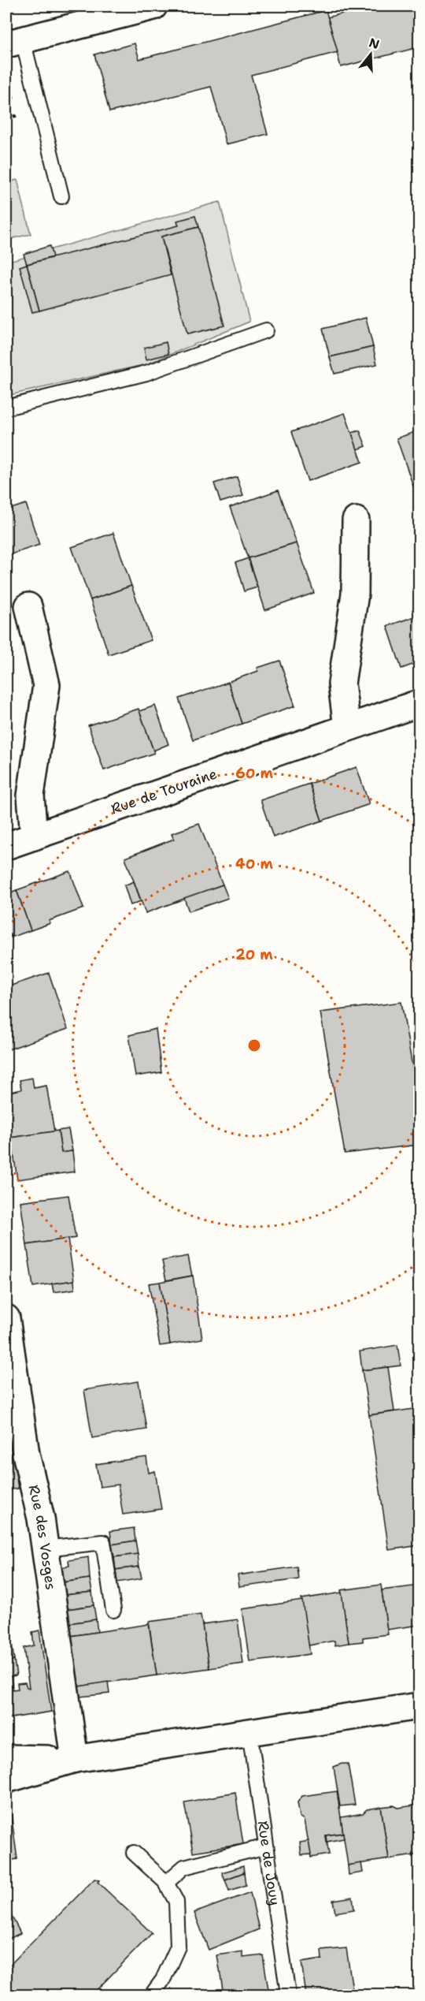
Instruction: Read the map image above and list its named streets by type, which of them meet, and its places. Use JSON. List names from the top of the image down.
{
  "streets": {
    "street": ["Rue de Touraine", "Rue des Vosges"],
    "lane": ["Rue de Jouy"]
  },
  "north": "top",
  "rings": ["60 m", "40 m", "20 m"]
}
